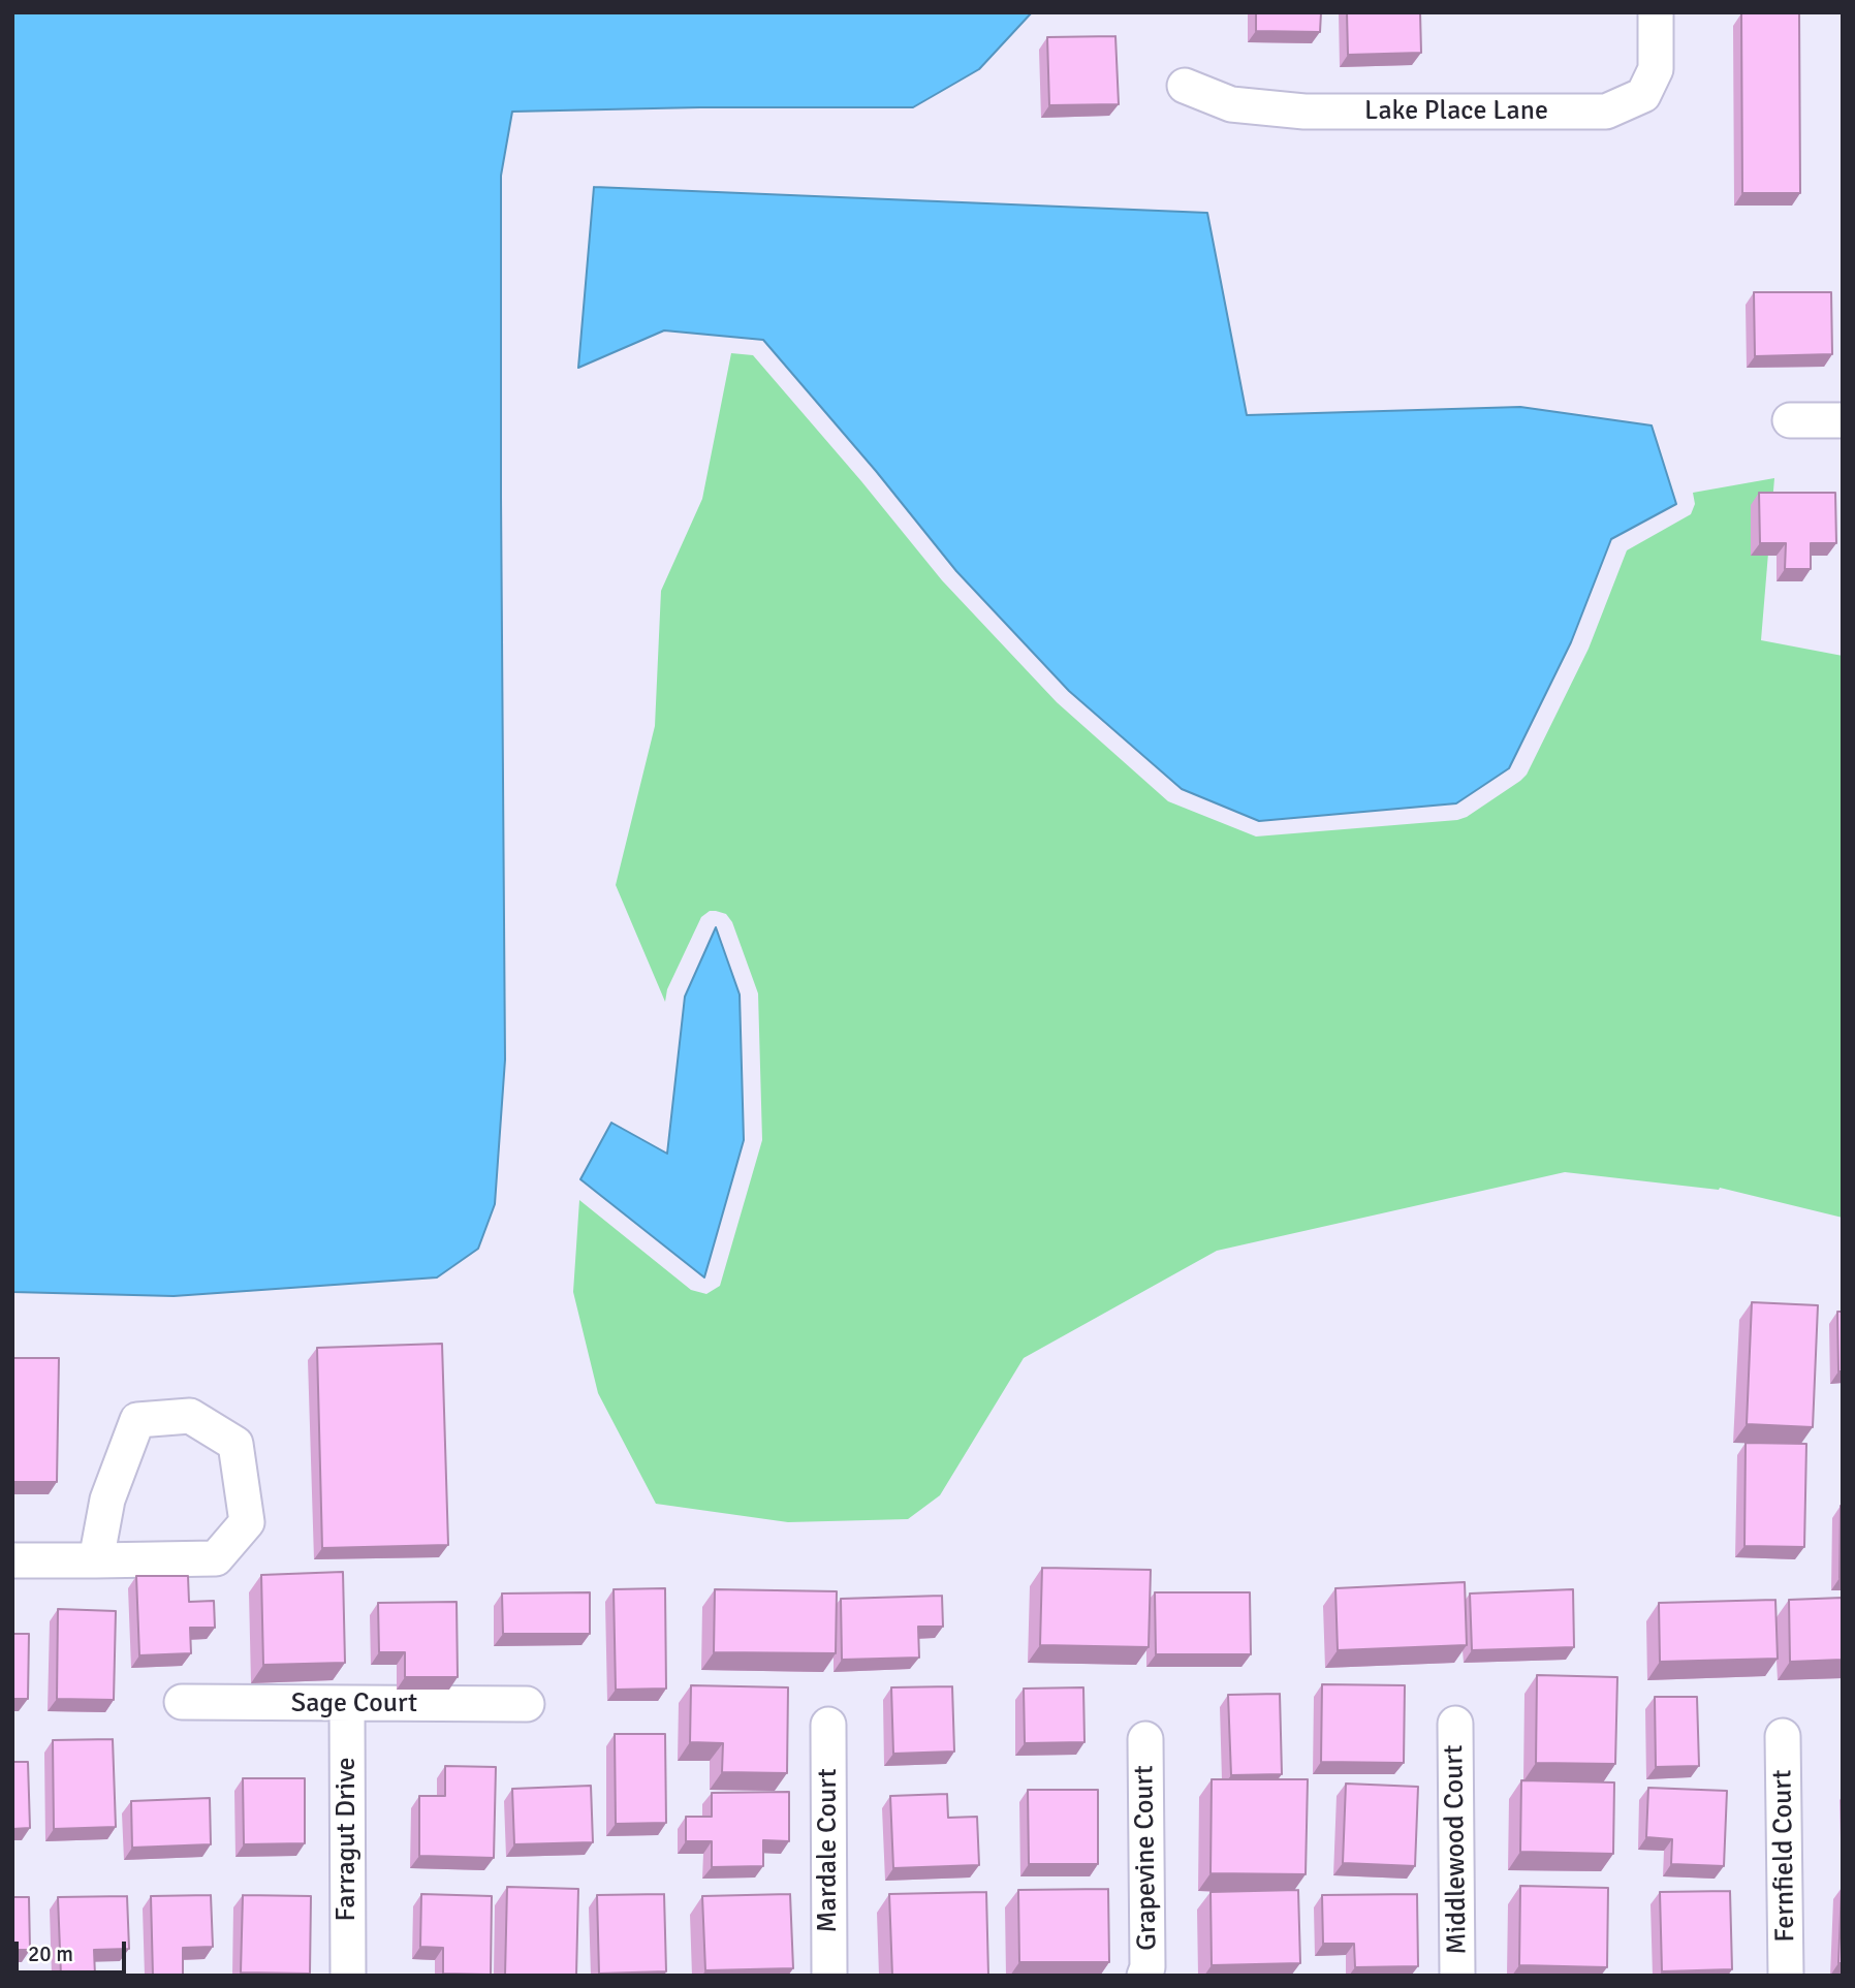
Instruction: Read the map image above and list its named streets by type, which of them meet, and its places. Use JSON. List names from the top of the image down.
{
  "streets": {
    "street": [
      "Lake Place Lane",
      "Sage Court",
      "Farragut Drive",
      "Middlewood Court",
      "Mardale Court",
      "Fernfield Court",
      "Grapevine Court"
    ]
  },
  "crossings": [
    ["Sage Court", "Farragut Drive"]
  ],
  "scale_bar": "20 m"
}
